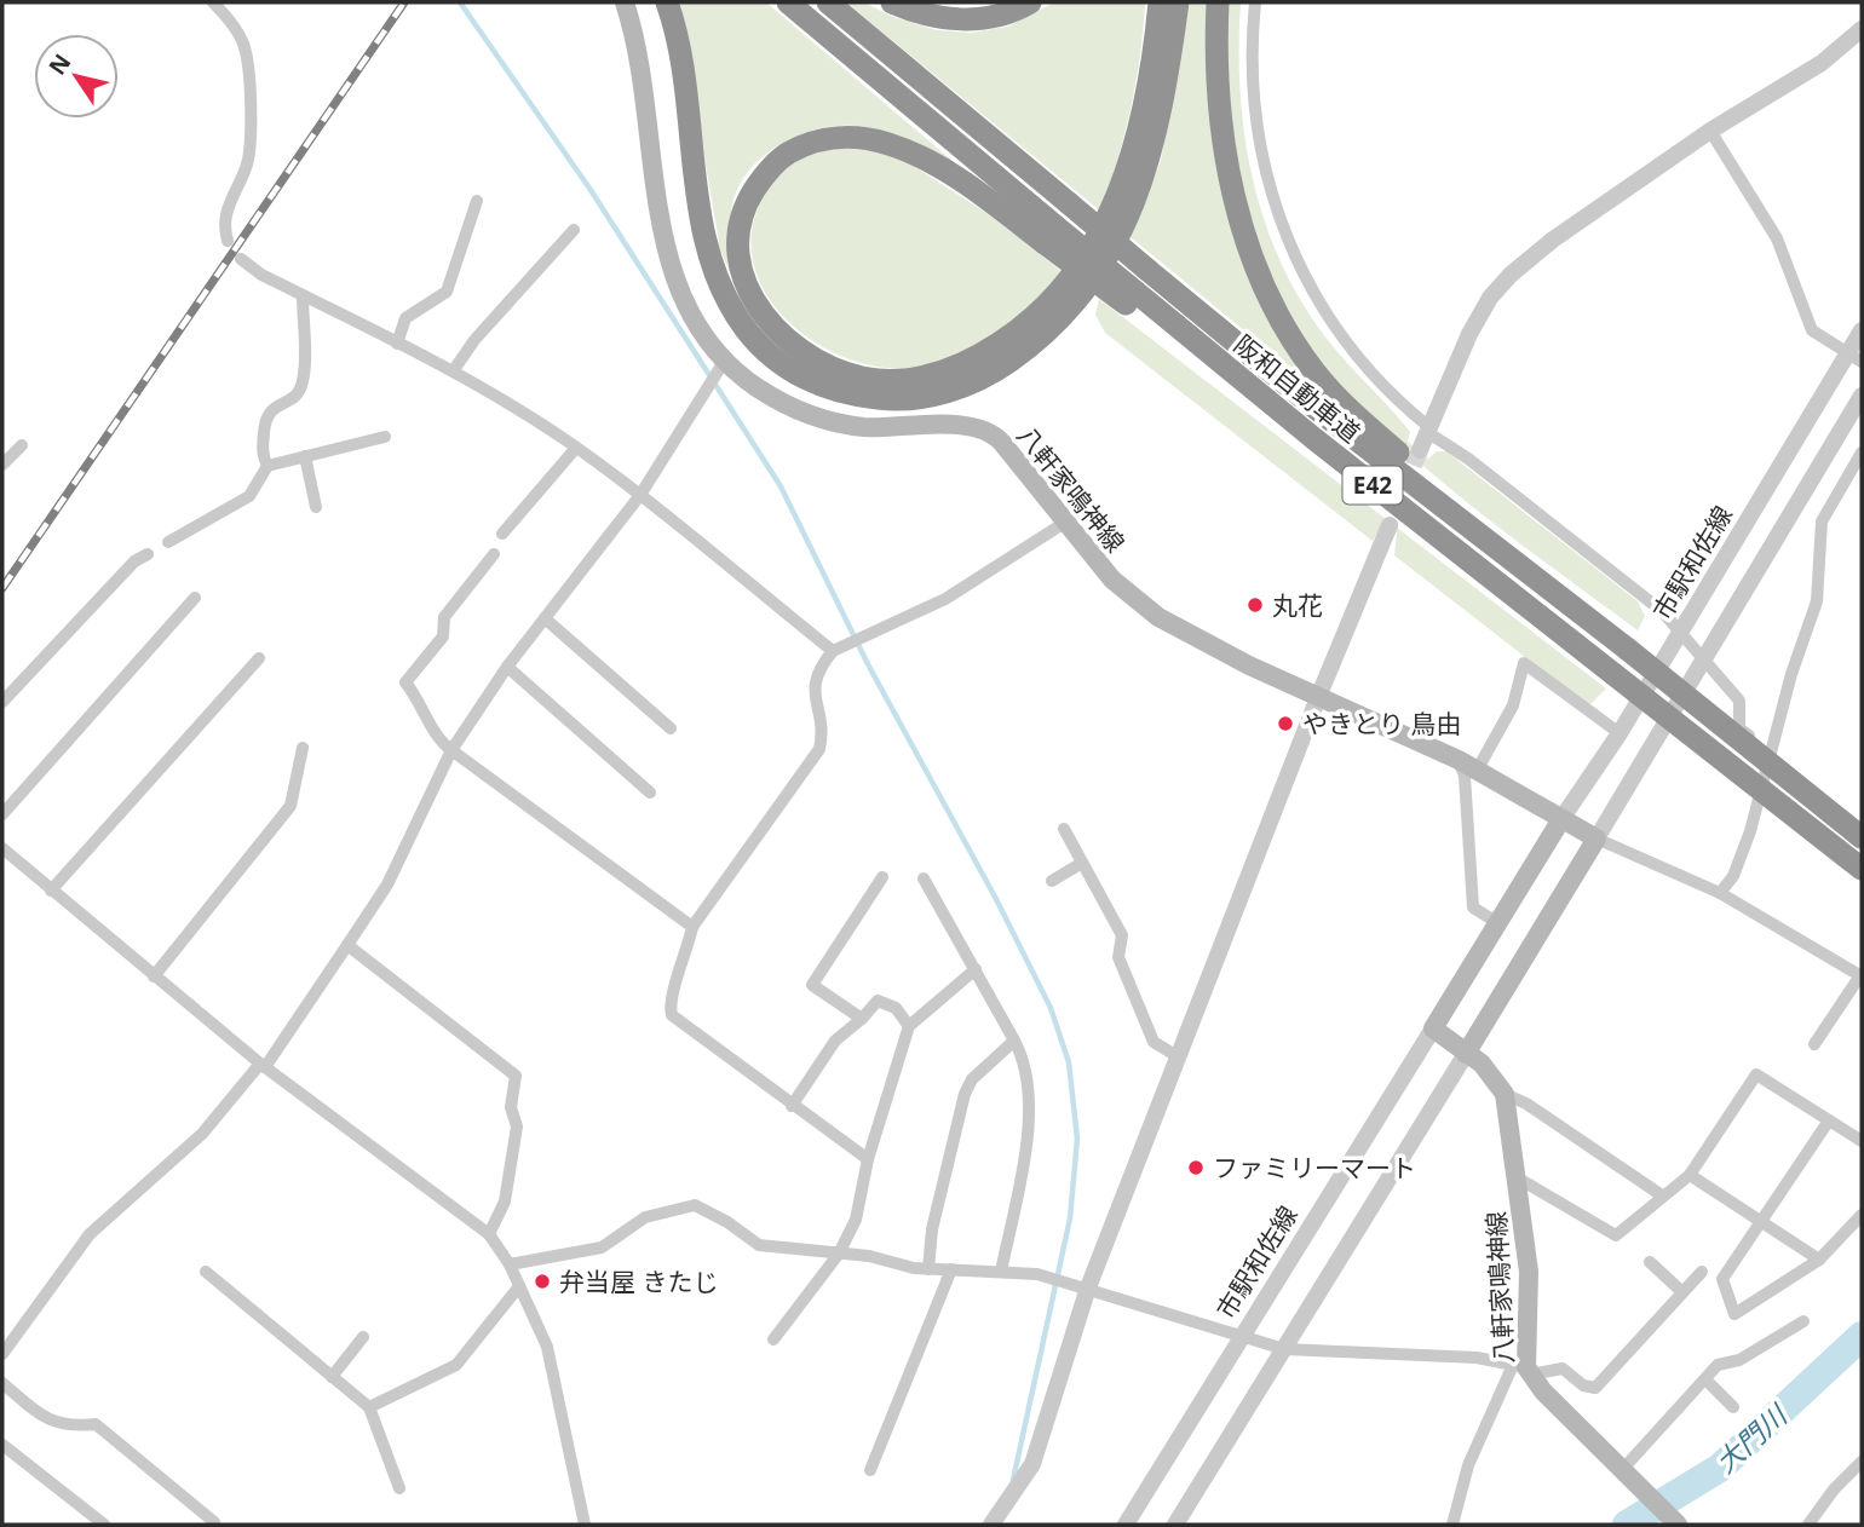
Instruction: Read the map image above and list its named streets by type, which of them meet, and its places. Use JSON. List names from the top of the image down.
{
  "streets": {
    "highway": ["阪和自動車道", "E42"],
    "main road": ["八軒家鳴神線"],
    "street": ["市駅和佐線"]
  },
  "crossings": [
    ["八軒家鳴神線", "市駅和佐線"]
  ],
  "water": ["大門川"],
  "places": [
    "丸花",
    "やきとり 鳥由",
    "ファミリーマート",
    "弁当屋 きたじ"
  ],
  "north": "top left"
}
